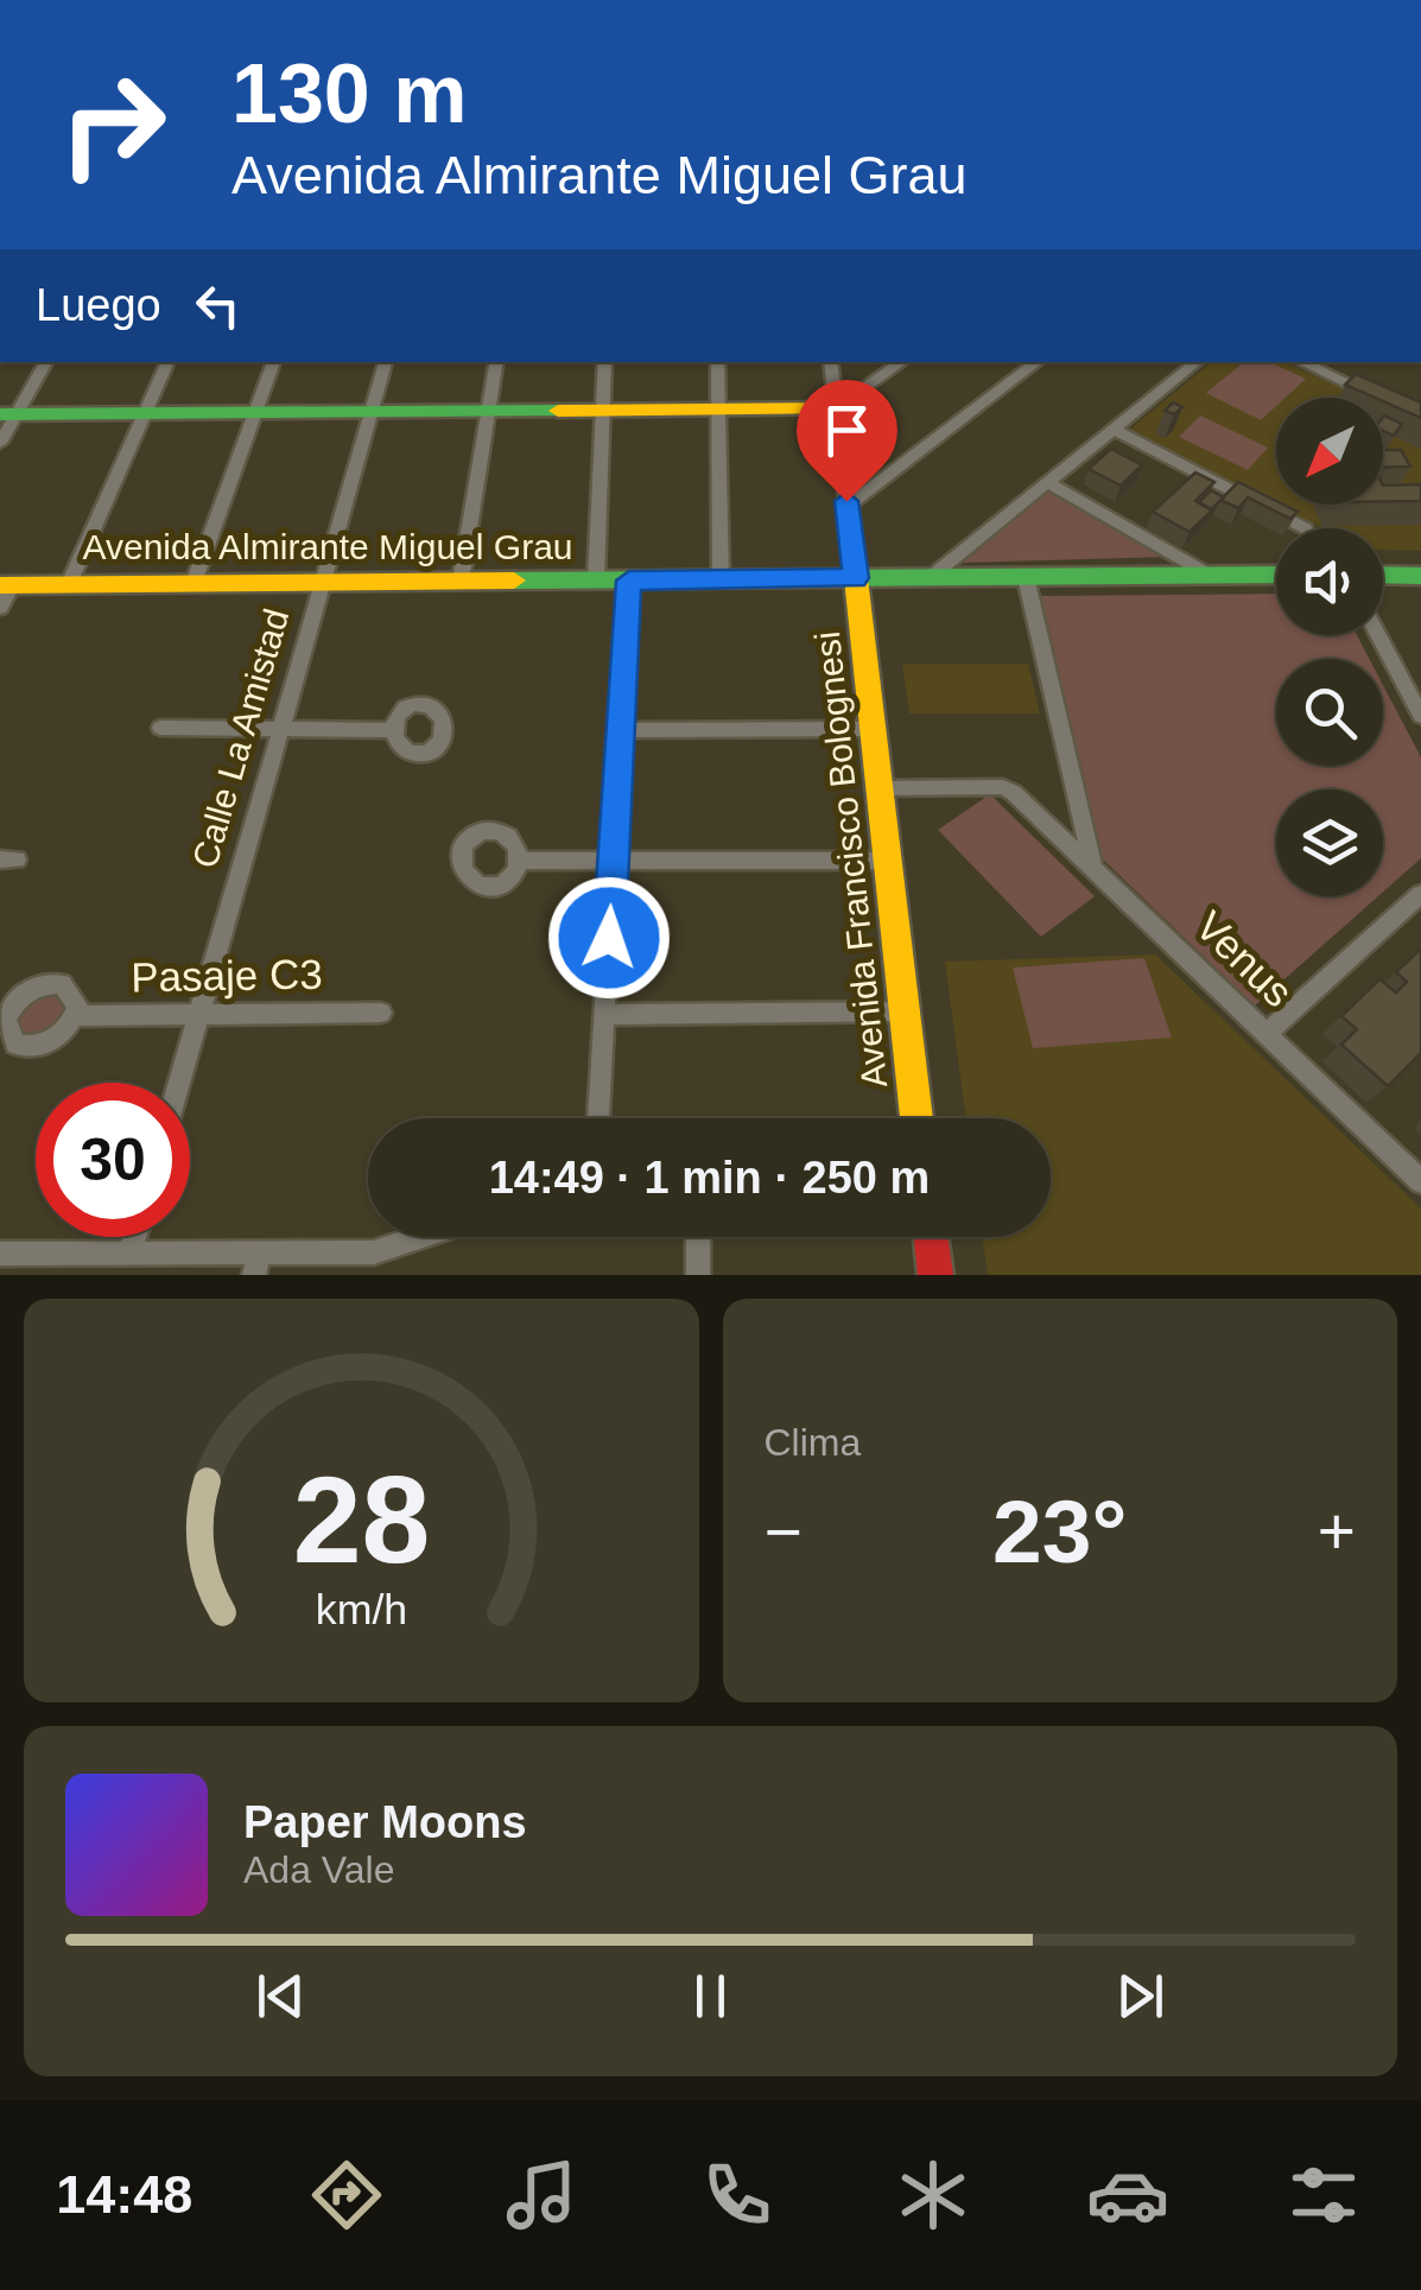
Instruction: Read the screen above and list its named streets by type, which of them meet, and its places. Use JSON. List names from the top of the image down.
{
  "streets": {
    "street": [
      "Avenida Almirante Miguel Grau",
      "Calle La Amistad",
      "Avenida Francisco Bolognesi",
      "Venus",
      "Pasaje C3"
    ]
  },
  "crossings": [
    ["Avenida Almirante Miguel Grau", "Calle La Amistad"],
    ["Avenida Almirante Miguel Grau", "Avenida Francisco Bolognesi"],
    ["Calle La Amistad", "Pasaje C3"],
    ["Avenida Francisco Bolognesi", "Venus"]
  ],
  "north": "bottom left",
  "page": {
    "turn": ["130 m", "Avenida Almirante Miguel Grau"],
    "then": "Luego",
    "limit": "30",
    "trip": "14:49 · 1 min · 250 m",
    "tile": "Clima",
    "heat": ["−", "23°", "+"],
    "song": ["Paper Moons", "Ada Vale"],
    "tabs": "14:48",
    "gauge": ["28", "km/h"]
  }
}
